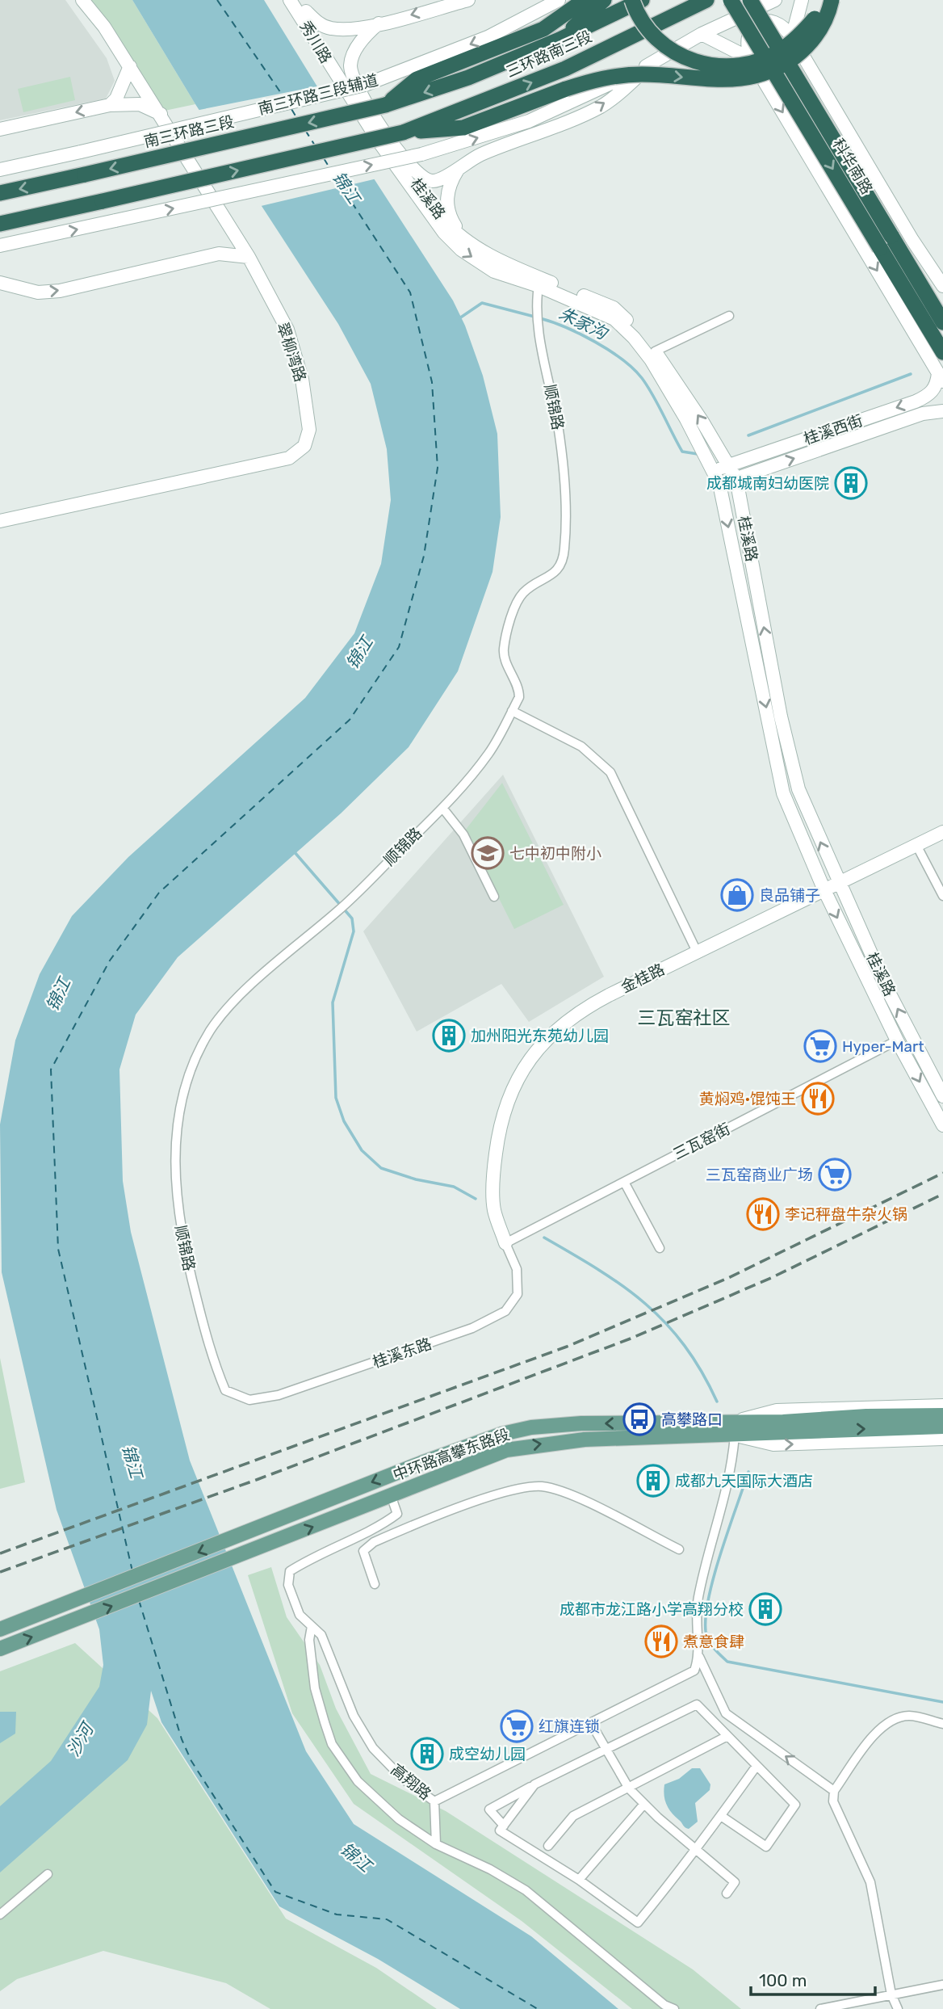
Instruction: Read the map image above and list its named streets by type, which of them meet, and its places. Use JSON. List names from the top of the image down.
{
  "streets": {
    "highway": ["三环路南三段", "南三环路三段", "科华南路"],
    "main road": [
      "秀川路",
      "南三环路三段辅道",
      "桂溪路",
      "翠柳湾路",
      "桂溪西街",
      "金桂路",
      "中环路高攀东路段"
    ],
    "street": [
      "顺锦路",
      "三瓦窑街",
      "桂溪东路",
      "高翔路"
    ]
  },
  "crossings": [
    ["秀川路", "桂溪路"],
    ["三环路南三段", "南三环路三段"],
    ["桂溪路", "顺锦路"],
    ["桂溪路", "桂溪西街"],
    ["桂溪路", "金桂路"],
    ["桂溪路", "三瓦窑街"],
    ["顺锦路", "桂溪东路"],
    ["金桂路", "三瓦窑街"],
    ["金桂路", "桂溪东路"],
    ["三瓦窑街", "桂溪东路"],
    ["中环路高攀东路段", "高翔路"]
  ],
  "districts": ["三瓦窑社区"],
  "water": ["锦江", "朱家沟", "沙河"],
  "places": {
    "building": [
      "成都城南妇幼医院",
      "加州阳光东苑幼儿园",
      "成都九天国际大酒店",
      "成都市龙江路小学高翔分校",
      "成空幼儿园"
    ],
    "school or university": ["七中初中附小"],
    "shop": ["良品铺子"],
    "supermarket": ["Hyper-Mart", "三瓦窑商业广场", "红旗连锁"],
    "restaurant": ["黄焖鸡·馄饨王", "李记秤盘牛杂火锅", "煮意食肆"],
    "bus stop": ["高攀路口"]
  },
  "scale_bar": "100 m"
}
